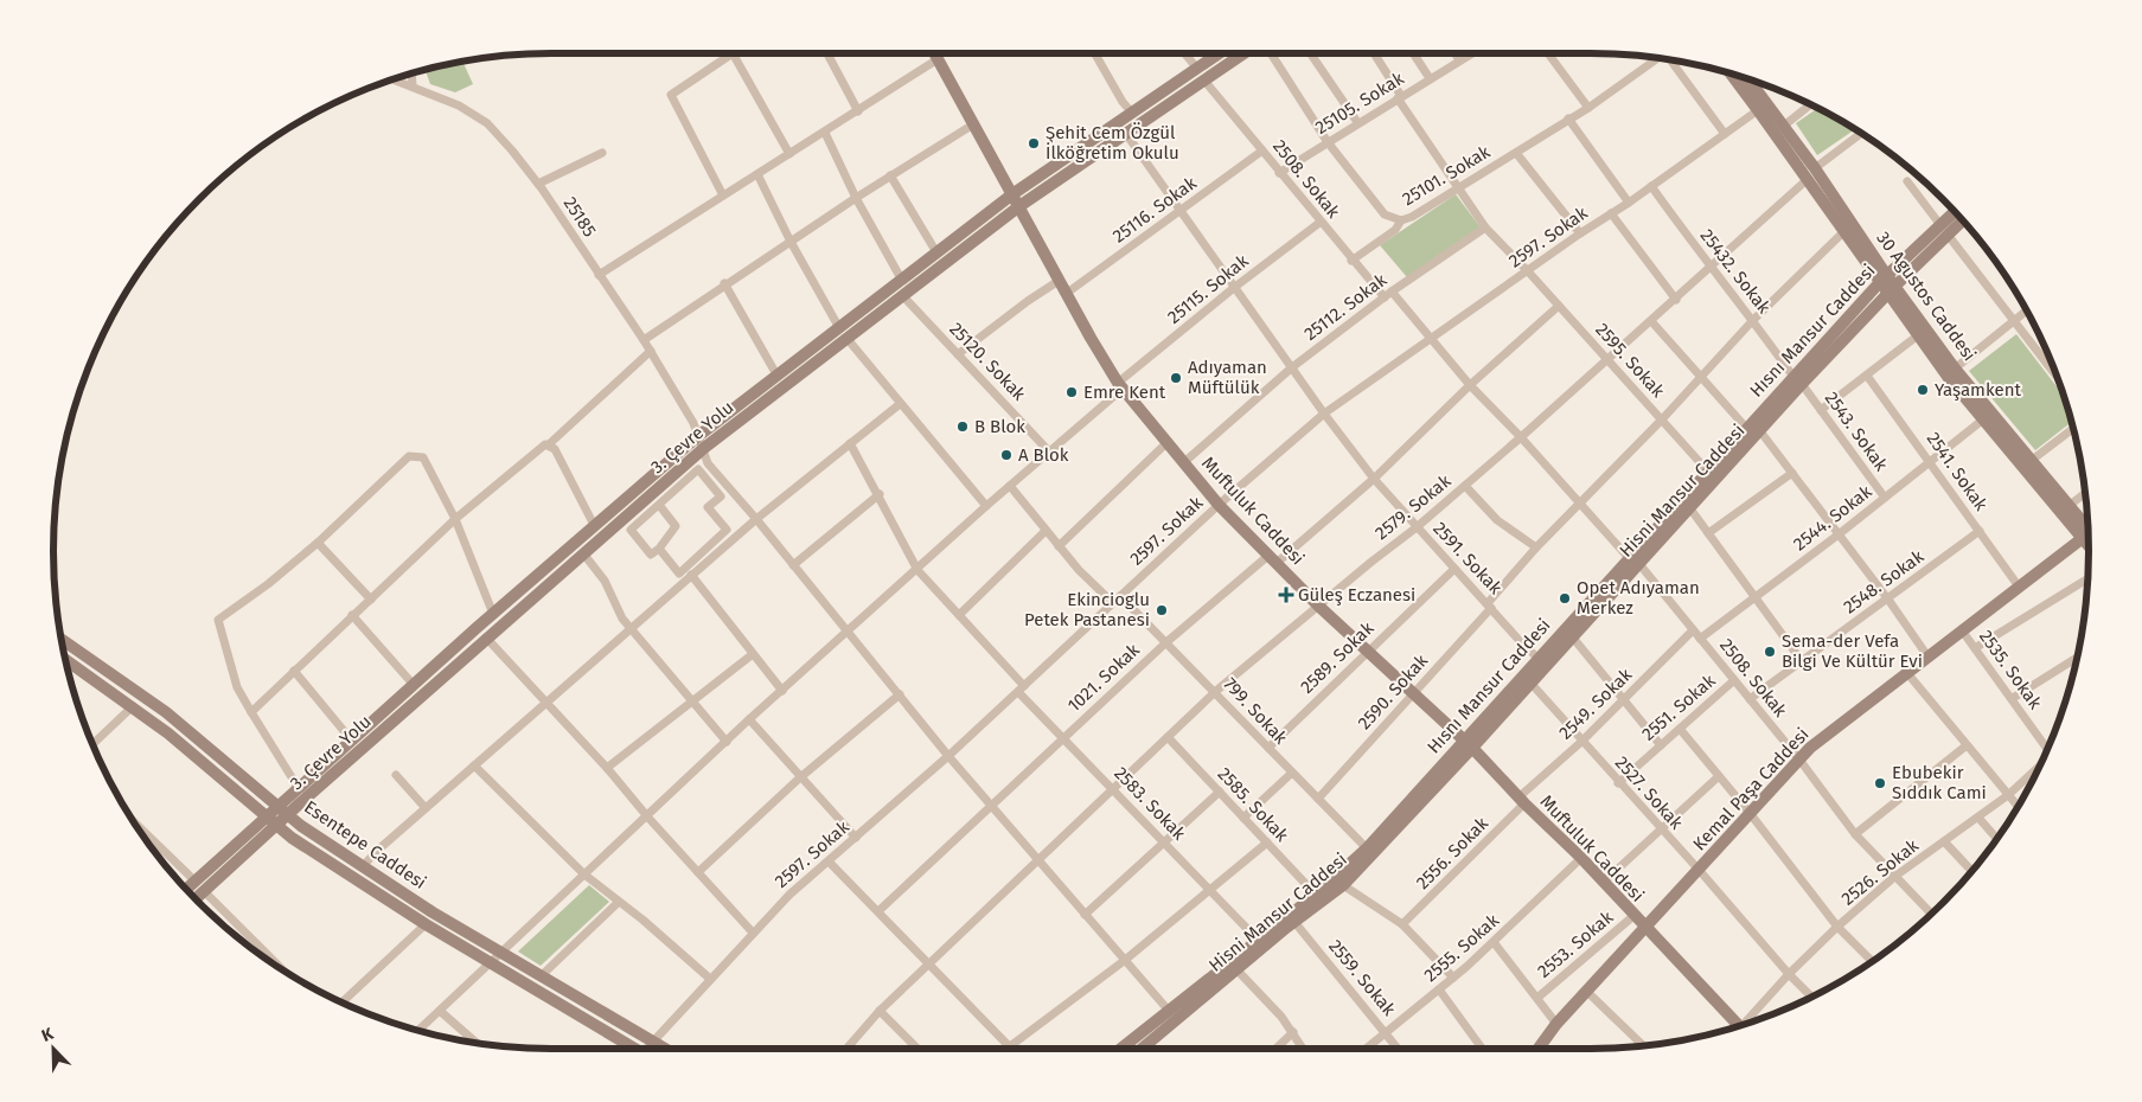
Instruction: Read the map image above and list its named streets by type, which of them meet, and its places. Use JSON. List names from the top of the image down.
{
  "streets": {
    "main road": [
      "30 Agustos Caddesi",
      "Hısnı Mansur Caddesi",
      "3. Çevre Yolu",
      "Hisni Mansur Caddesi",
      "Muftuluk Caddesi",
      "Kemal Paşa Caddesi",
      "Esentepe Caddesi"
    ],
    "street": [
      "25105. Sokak",
      "25101. Sokak",
      "2508. Sokak",
      "25116. Sokak",
      "25185",
      "2597. Sokak",
      "25432. Sokak",
      "25115. Sokak",
      "25112. Sokak",
      "2595. Sokak",
      "25120. Sokak",
      "2543. Sokak",
      "2541. Sokak",
      "2579. Sokak",
      "2544. Sokak",
      "2591. Sokak",
      "2548. Sokak",
      "2589. Sokak",
      "2535. Sokak",
      "1021. Sokak",
      "2590. Sokak",
      "2549. Sokak",
      "2551. Sokak",
      "799. Sokak",
      "2527. Sokak",
      "2583. Sokak",
      "2585. Sokak",
      "2556. Sokak",
      "2526. Sokak",
      "2553. Sokak",
      "2555. Sokak",
      "2559. Sokak"
    ]
  },
  "crossings": [
    ["25105. Sokak", "25101. Sokak"],
    ["25105. Sokak", "2508. Sokak"],
    ["2508. Sokak", "25116. Sokak"],
    ["2508. Sokak", "2597. Sokak"],
    ["2508. Sokak", "25115. Sokak"],
    ["2508. Sokak", "25112. Sokak"],
    ["2508. Sokak", "Hısnı Mansur Caddesi"],
    ["2508. Sokak", "3. Çevre Yolu"],
    ["2508. Sokak", "Hisni Mansur Caddesi"],
    ["2508. Sokak", "2579. Sokak"],
    ["2508. Sokak", "2544. Sokak"],
    ["2508. Sokak", "2548. Sokak"],
    ["2508. Sokak", "1021. Sokak"],
    ["2508. Sokak", "2590. Sokak"],
    ["2508. Sokak", "2549. Sokak"],
    ["2508. Sokak", "2551. Sokak"],
    ["2508. Sokak", "Kemal Paşa Caddesi"],
    ["2508. Sokak", "2526. Sokak"],
    ["25116. Sokak", "Muftuluk Caddesi"],
    ["25116. Sokak", "2591. Sokak"],
    ["25185", "2597. Sokak"],
    ["25185", "25115. Sokak"],
    ["25185", "Hısnı Mansur Caddesi"],
    ["25185", "3. Çevre Yolu"],
    ["25185", "2579. Sokak"],
    ["25185", "1021. Sokak"],
    ["2597. Sokak", "25432. Sokak"],
    ["2597. Sokak", "30 Agustos Caddesi"],
    ["2597. Sokak", "2595. Sokak"],
    ["2597. Sokak", "Muftuluk Caddesi"],
    ["2597. Sokak", "2591. Sokak"],
    ["2597. Sokak", "799. Sokak"],
    ["2597. Sokak", "2583. Sokak"],
    ["2597. Sokak", "Esentepe Caddesi"],
    ["25432. Sokak", "Hısnı Mansur Caddesi"],
    ["25432. Sokak", "2543. Sokak"],
    ["25432. Sokak", "Hisni Mansur Caddesi"],
    ["25432. Sokak", "2579. Sokak"],
    ["25432. Sokak", "2590. Sokak"],
    ["25115. Sokak", "25120. Sokak"],
    ["25115. Sokak", "Muftuluk Caddesi"],
    ["25115. Sokak", "2591. Sokak"],
    ["25115. Sokak", "2583. Sokak"],
    ["25115. Sokak", "Esentepe Caddesi"],
    ["30 Agustos Caddesi", "Hısnı Mansur Caddesi"],
    ["30 Agustos Caddesi", "Hisni Mansur Caddesi"],
    ["30 Agustos Caddesi", "2579. Sokak"],
    ["30 Agustos Caddesi", "2544. Sokak"],
    ["30 Agustos Caddesi", "2590. Sokak"],
    ["25112. Sokak", "Muftuluk Caddesi"],
    ["25112. Sokak", "2591. Sokak"],
    ["Hısnı Mansur Caddesi", "2595. Sokak"],
    ["Hısnı Mansur Caddesi", "2543. Sokak"],
    ["Hısnı Mansur Caddesi", "Hisni Mansur Caddesi"],
    ["Hısnı Mansur Caddesi", "Muftuluk Caddesi"],
    ["Hısnı Mansur Caddesi", "2591. Sokak"],
    ["Hısnı Mansur Caddesi", "799. Sokak"],
    ["Hısnı Mansur Caddesi", "2583. Sokak"],
    ["Hısnı Mansur Caddesi", "2585. Sokak"],
    ["2595. Sokak", "2579. Sokak"],
    ["2595. Sokak", "1021. Sokak"],
    ["2595. Sokak", "2590. Sokak"],
    ["25120. Sokak", "3. Çevre Yolu"],
    ["2543. Sokak", "Hisni Mansur Caddesi"],
    ["2543. Sokak", "2544. Sokak"],
    ["3. Çevre Yolu", "Muftuluk Caddesi"],
    ["3. Çevre Yolu", "2591. Sokak"],
    ["3. Çevre Yolu", "Esentepe Caddesi"],
    ["2541. Sokak", "2544. Sokak"],
    ["2541. Sokak", "2548. Sokak"],
    ["2541. Sokak", "Kemal Paşa Caddesi"],
    ["Hisni Mansur Caddesi", "Muftuluk Caddesi"],
    ["Hisni Mansur Caddesi", "2527. Sokak"],
    ["Hisni Mansur Caddesi", "2559. Sokak"],
    ["2579. Sokak", "Muftuluk Caddesi"],
    ["2579. Sokak", "2591. Sokak"],
    ["2579. Sokak", "799. Sokak"],
    ["2579. Sokak", "2583. Sokak"],
    ["2579. Sokak", "2585. Sokak"],
    ["Muftuluk Caddesi", "2589. Sokak"],
    ["Muftuluk Caddesi", "1021. Sokak"],
    ["Muftuluk Caddesi", "2590. Sokak"],
    ["Muftuluk Caddesi", "2549. Sokak"],
    ["Muftuluk Caddesi", "Kemal Paşa Caddesi"],
    ["Muftuluk Caddesi", "2556. Sokak"],
    ["Muftuluk Caddesi", "2553. Sokak"],
    ["Muftuluk Caddesi", "2555. Sokak"],
    ["2591. Sokak", "2589. Sokak"],
    ["2591. Sokak", "1021. Sokak"],
    ["2591. Sokak", "2590. Sokak"],
    ["2589. Sokak", "799. Sokak"],
    ["2535. Sokak", "Kemal Paşa Caddesi"],
    ["1021. Sokak", "799. Sokak"],
    ["1021. Sokak", "2583. Sokak"],
    ["2590. Sokak", "799. Sokak"],
    ["2549. Sokak", "2527. Sokak"],
    ["2549. Sokak", "2556. Sokak"],
    ["2551. Sokak", "2527. Sokak"],
    ["Kemal Paşa Caddesi", "2527. Sokak"],
    ["2527. Sokak", "2526. Sokak"],
    ["2555. Sokak", "2559. Sokak"]
  ],
  "places": {
    "other": [
      "Şehit Cem Özgül İlköğretim Okulu",
      "Adıyaman Müftülük",
      "Yaşamkent",
      "Emre Kent",
      "B Blok",
      "A Blok",
      "Opet Adıyaman Merkez",
      "Ekincioglu Petek Pastanesi",
      "Sema-der Vefa Bilgi Ve Kültür Evi",
      "Ebubekir Sıddık Cami"
    ],
    "health": ["Güleş Eczanesi"]
  },
  "north": "top left"
}
